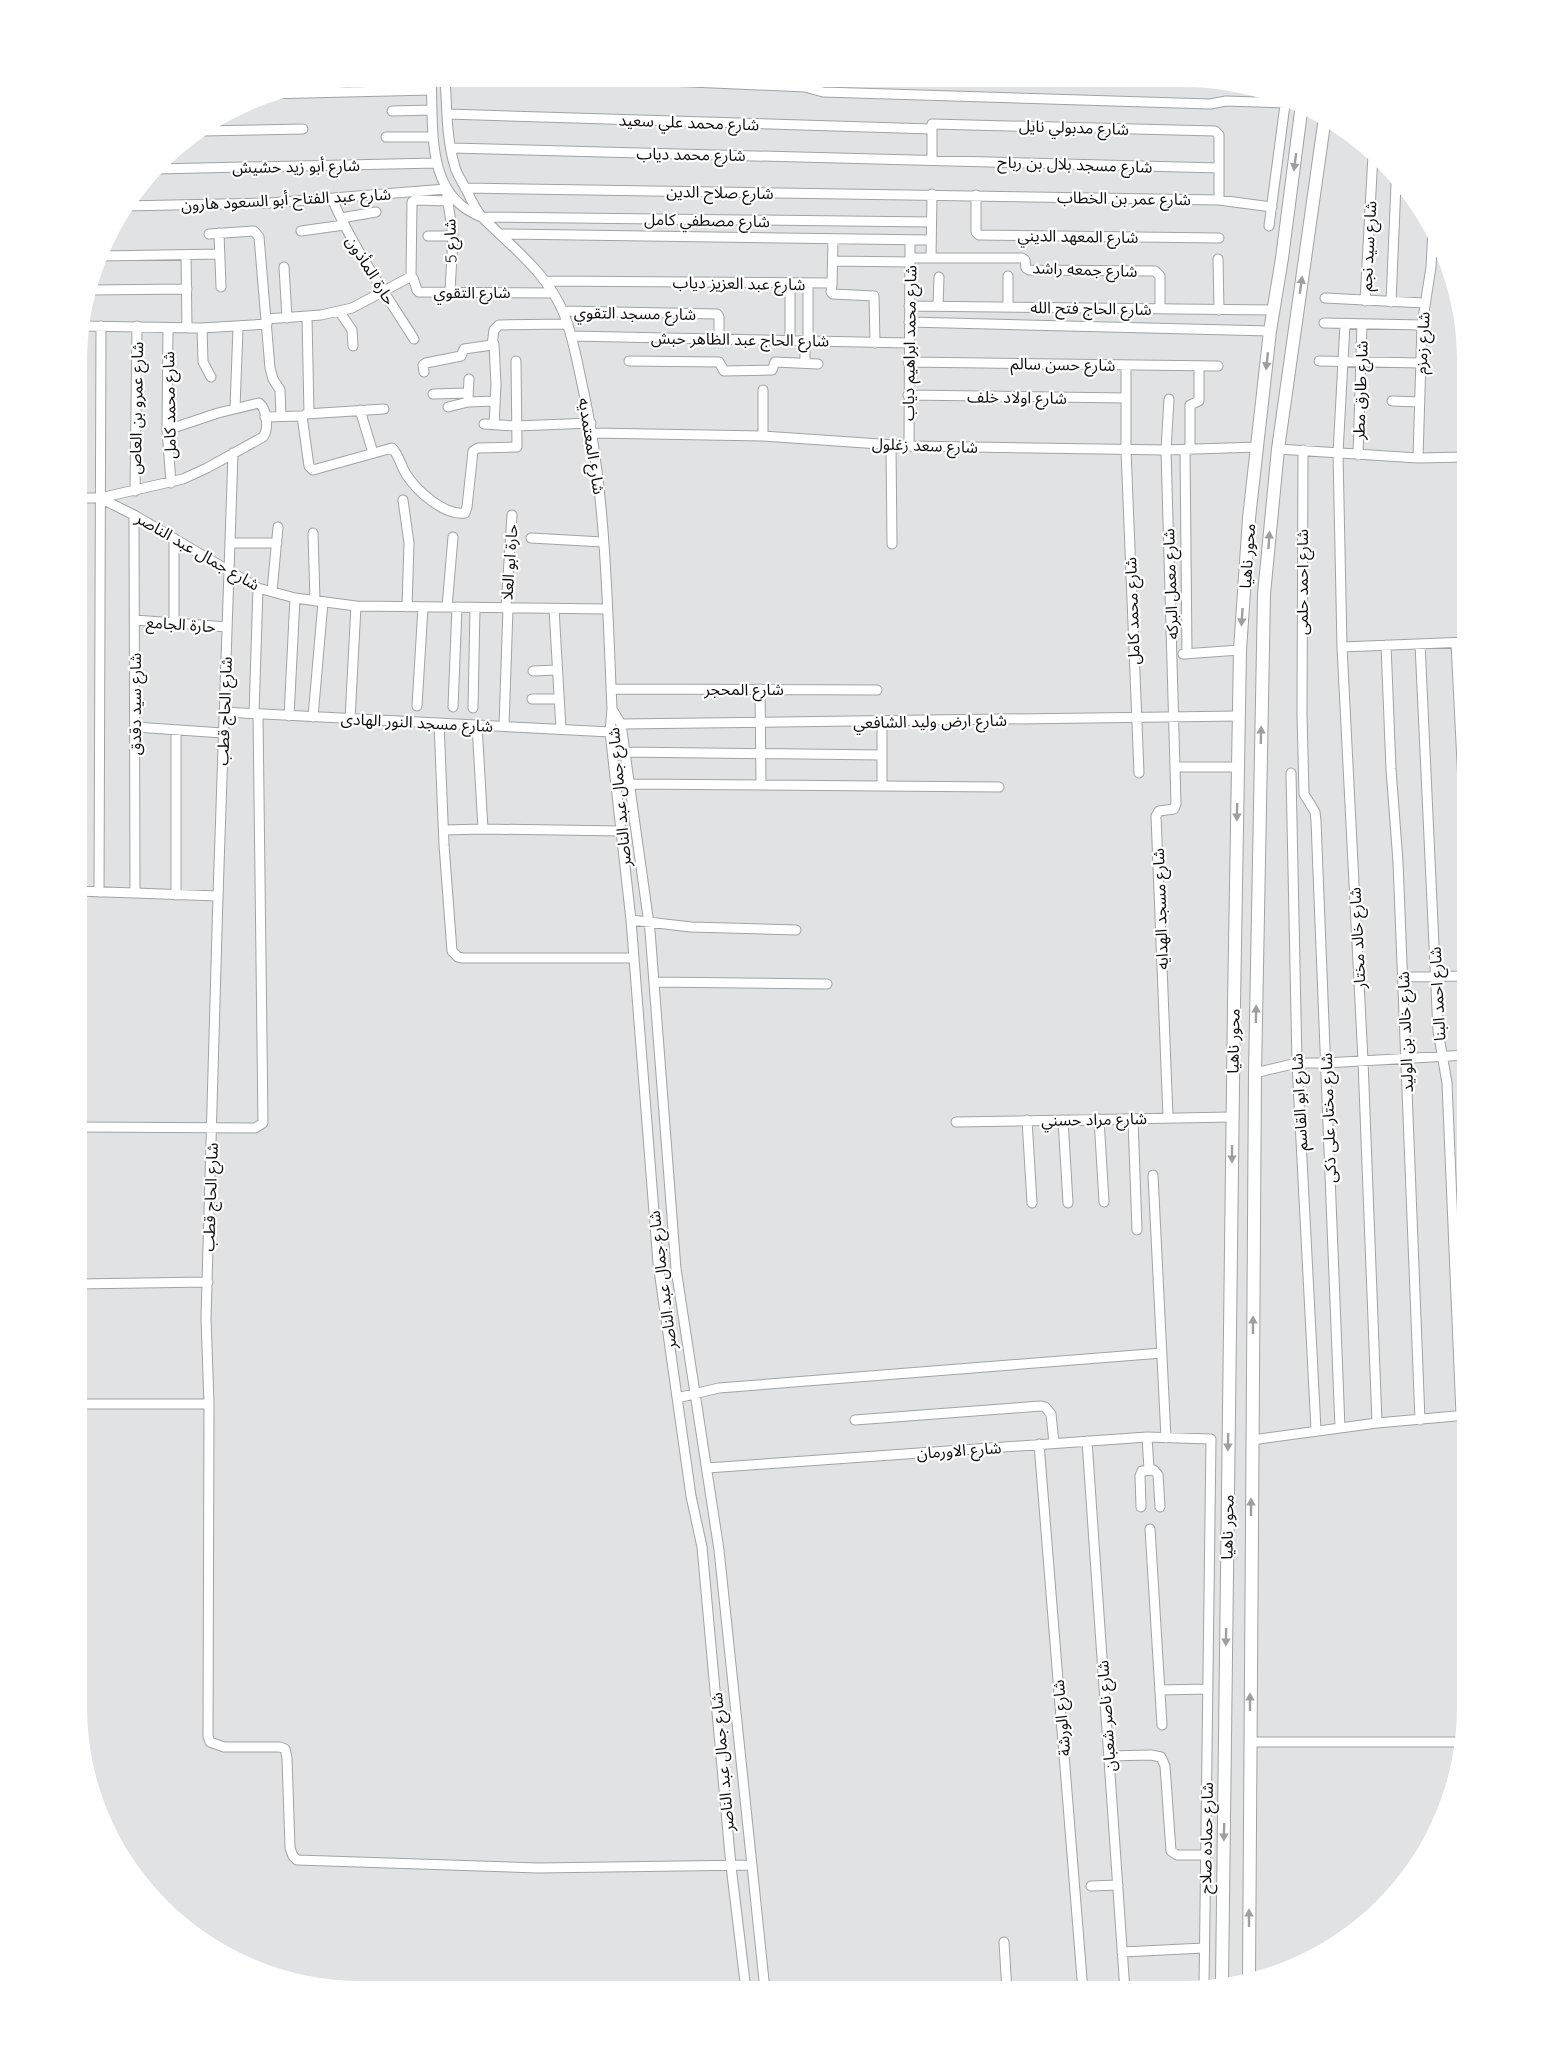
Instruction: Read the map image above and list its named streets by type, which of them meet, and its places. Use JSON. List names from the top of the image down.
{
  "streets": {
    "main road": ["محور ناهيا"],
    "street": [
      "شارع محمد علي سعيد",
      "شارع مدبولي نايل",
      "شارع محمد دياب",
      "شارع مسجد بلال بن رباح",
      "شارع أبو زيد حشيش",
      "شارع صلاح الدين",
      "شارع عمر بن الخطاب",
      "شارع عبد الفتاح أبو السعود هارون",
      "شارع مصطفي كامل",
      "شارع المعهد الديني",
      "شارع 5",
      "شارع سيد نجم",
      "شارع جمعه راشد",
      "حارة المأذون",
      "شارع عبد العزيز دياب",
      "شارع التقوي",
      "شارع الحاج فتح الله",
      "شارع مسجد التقوي",
      "شارع الحاج عبد الظاهر حبش",
      "شارع محمد ابراهيم دياب",
      "شارع زمزم",
      "شارع حسن سالم",
      "شارع طارق مطر",
      "شارع اولاد خلف",
      "شارع محمد كامل",
      "شارع عمرو بن العاص",
      "شارع سعد زغلول",
      "شارع المعتمديه",
      "شارع جمال عبد الناصر",
      "حارة ابو العلا",
      "شارع احمد حلمى",
      "شارع معمل البركه",
      "حارة الجامع",
      "شارع المحجر",
      "شارع سيد دقدق",
      "شارع الحاج قطب",
      "شارع ارض وليد الشافعي",
      "شارع مسجد النور الهادى",
      "شارع مسجد الهدايه",
      "شارع خالد مختار",
      "شارع احمد البنا",
      "شارع خالد بن الوليد",
      "شارع ابو القاسم",
      "شارع مختار على ذكى",
      "شارع مراد حسني",
      "شارع الاورمان",
      "شارع ناصر شعبان",
      "شارع الورشة",
      "شارع حماده صلاح"
    ]
  },
  "crossings": [
    ["شارع محمد علي سعيد", "شارع مدبولي نايل"],
    ["شارع محمد علي سعيد", "شارع المعتمديه"],
    ["شارع مدبولي نايل", "شارع مسجد بلال بن رباح"],
    ["شارع محمد دياب", "شارع مسجد بلال بن رباح"],
    ["شارع محمد دياب", "شارع المعتمديه"],
    ["شارع أبو زيد حشيش", "شارع المعتمديه"],
    ["شارع صلاح الدين", "شارع عمر بن الخطاب"],
    ["شارع صلاح الدين", "شارع المعهد الديني"],
    ["شارع صلاح الدين", "شارع المعتمديه"],
    ["شارع عمر بن الخطاب", "شارع المعهد الديني"],
    ["شارع عبد الفتاح أبو السعود هارون", "شارع 5"],
    ["شارع عبد الفتاح أبو السعود هارون", "حارة المأذون"],
    ["شارع عبد الفتاح أبو السعود هارون", "شارع المعتمديه"],
    ["شارع مصطفي كامل", "شارع المعتمديه"],
    ["شارع 5", "شارع التقوي"],
    ["شارع 5", "شارع المعتمديه"],
    ["شارع جمعه راشد", "شارع الحاج فتح الله"],
    ["شارع جمعه راشد", "شارع محمد ابراهيم دياب"],
    ["حارة المأذون", "شارع التقوي"],
    ["شارع عبد العزيز دياب", "شارع الحاج عبد الظاهر حبش"],
    ["شارع عبد العزيز دياب", "شارع المعتمديه"],
    ["شارع التقوي", "شارع محمد كامل"],
    ["شارع التقوي", "شارع عمرو بن العاص"],
    ["شارع التقوي", "شارع المعتمديه"],
    ["شارع الحاج فتح الله", "شارع محمد ابراهيم دياب"],
    ["شارع الحاج فتح الله", "محور ناهيا"],
    ["شارع مسجد التقوي", "شارع الحاج عبد الظاهر حبش"],
    ["شارع مسجد التقوي", "شارع المعتمديه"],
    ["شارع الحاج عبد الظاهر حبش", "شارع محمد ابراهيم دياب"],
    ["شارع الحاج عبد الظاهر حبش", "شارع المعتمديه"],
    ["شارع محمد ابراهيم دياب", "شارع حسن سالم"],
    ["شارع محمد ابراهيم دياب", "شارع اولاد خلف"],
    ["شارع محمد ابراهيم دياب", "شارع سعد زغلول"],
    ["شارع حسن سالم", "شارع محمد كامل"],
    ["شارع اولاد خلف", "شارع محمد كامل"],
    ["شارع محمد كامل", "شارع سعد زغلول"],
    ["شارع محمد كامل", "شارع ارض وليد الشافعي"],
    ["شارع سعد زغلول", "شارع المعتمديه"],
    ["شارع سعد زغلول", "محور ناهيا"],
    ["شارع سعد زغلول", "شارع معمل البركه"],
    ["شارع المعتمديه", "شارع جمال عبد الناصر"],
    ["شارع المعتمديه", "شارع المحجر"],
    ["شارع جمال عبد الناصر", "حارة ابو العلا"],
    ["شارع جمال عبد الناصر", "شارع سيد دقدق"],
    ["شارع جمال عبد الناصر", "شارع الحاج قطب"],
    ["شارع جمال عبد الناصر", "شارع ارض وليد الشافعي"],
    ["شارع جمال عبد الناصر", "شارع مسجد النور الهادى"],
    ["شارع جمال عبد الناصر", "شارع الاورمان"],
    ["محور ناهيا", "شارع ارض وليد الشافعي"],
    ["محور ناهيا", "شارع مراد حسني"],
    ["حارة ابو العلا", "شارع مسجد النور الهادى"],
    ["شارع احمد حلمى", "شارع مختار على ذكى"],
    ["شارع معمل البركه", "شارع ارض وليد الشافعي"],
    ["شارع معمل البركه", "شارع مسجد الهدايه"],
    ["حارة الجامع", "شارع سيد دقدق"],
    ["حارة الجامع", "شارع الحاج قطب"],
    ["شارع الحاج قطب", "شارع مسجد النور الهادى"],
    ["شارع ارض وليد الشافعي", "شارع مسجد الهدايه"],
    ["شارع مسجد الهدايه", "شارع مراد حسني"],
    ["شارع الاورمان", "شارع ناصر شعبان"],
    ["شارع الاورمان", "شارع الورشة"],
    ["شارع الاورمان", "شارع حماده صلاح"]
  ]
}
